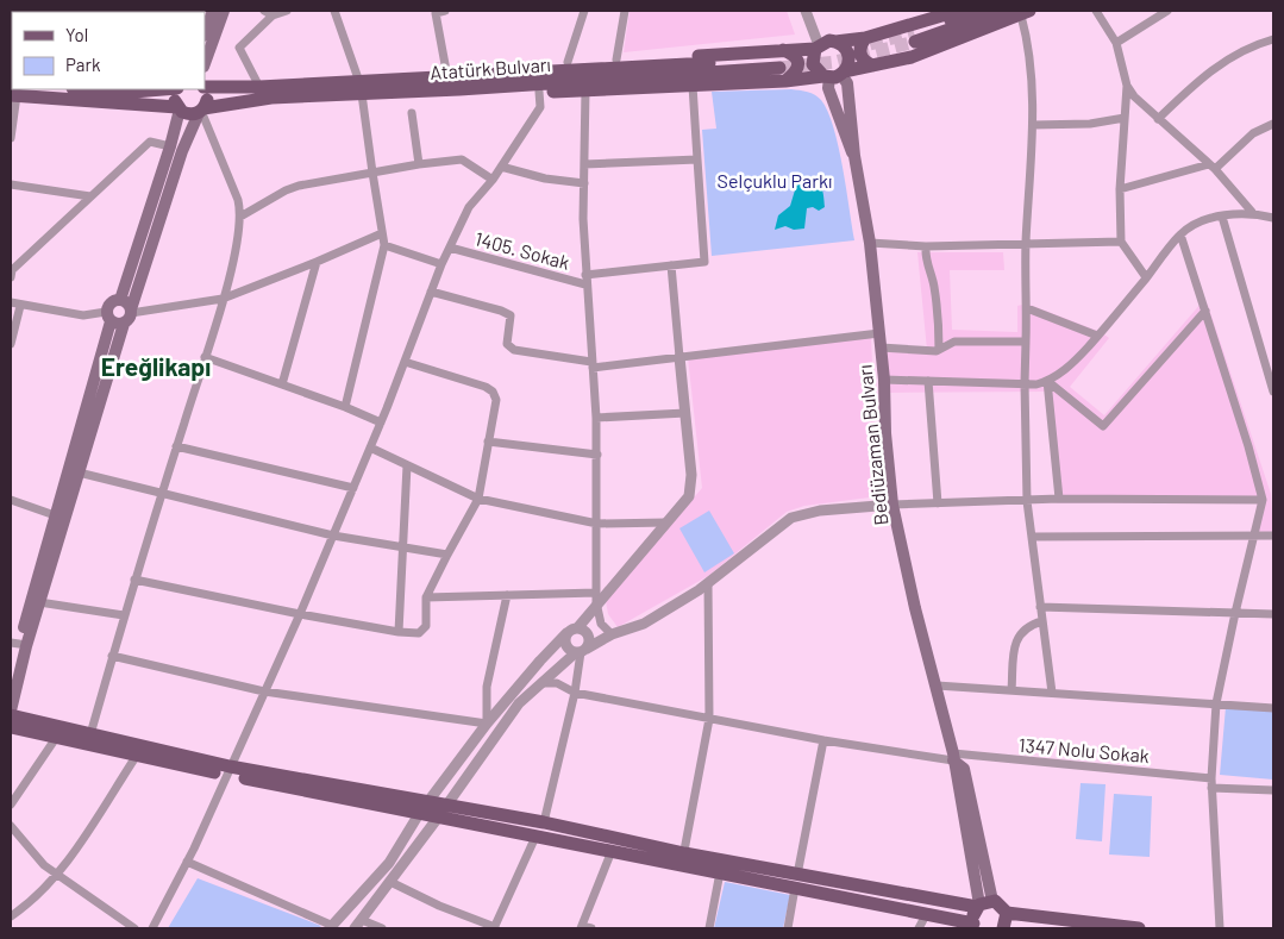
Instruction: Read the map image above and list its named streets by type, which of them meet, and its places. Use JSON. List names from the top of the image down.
{
  "streets": {
    "main road": ["Atatürk Bulvarı", "Bediüzaman Bulvarı"],
    "street": ["1405. Sokak", "1347 Nolu Sokak"]
  },
  "crossings": [
    ["Bediüzaman Bulvarı", "1347 Nolu Sokak"]
  ],
  "districts": ["Ereğlikapı"],
  "parks": ["Selçuklu Parkı"],
  "legend": ["Yol", "Park"]
}
